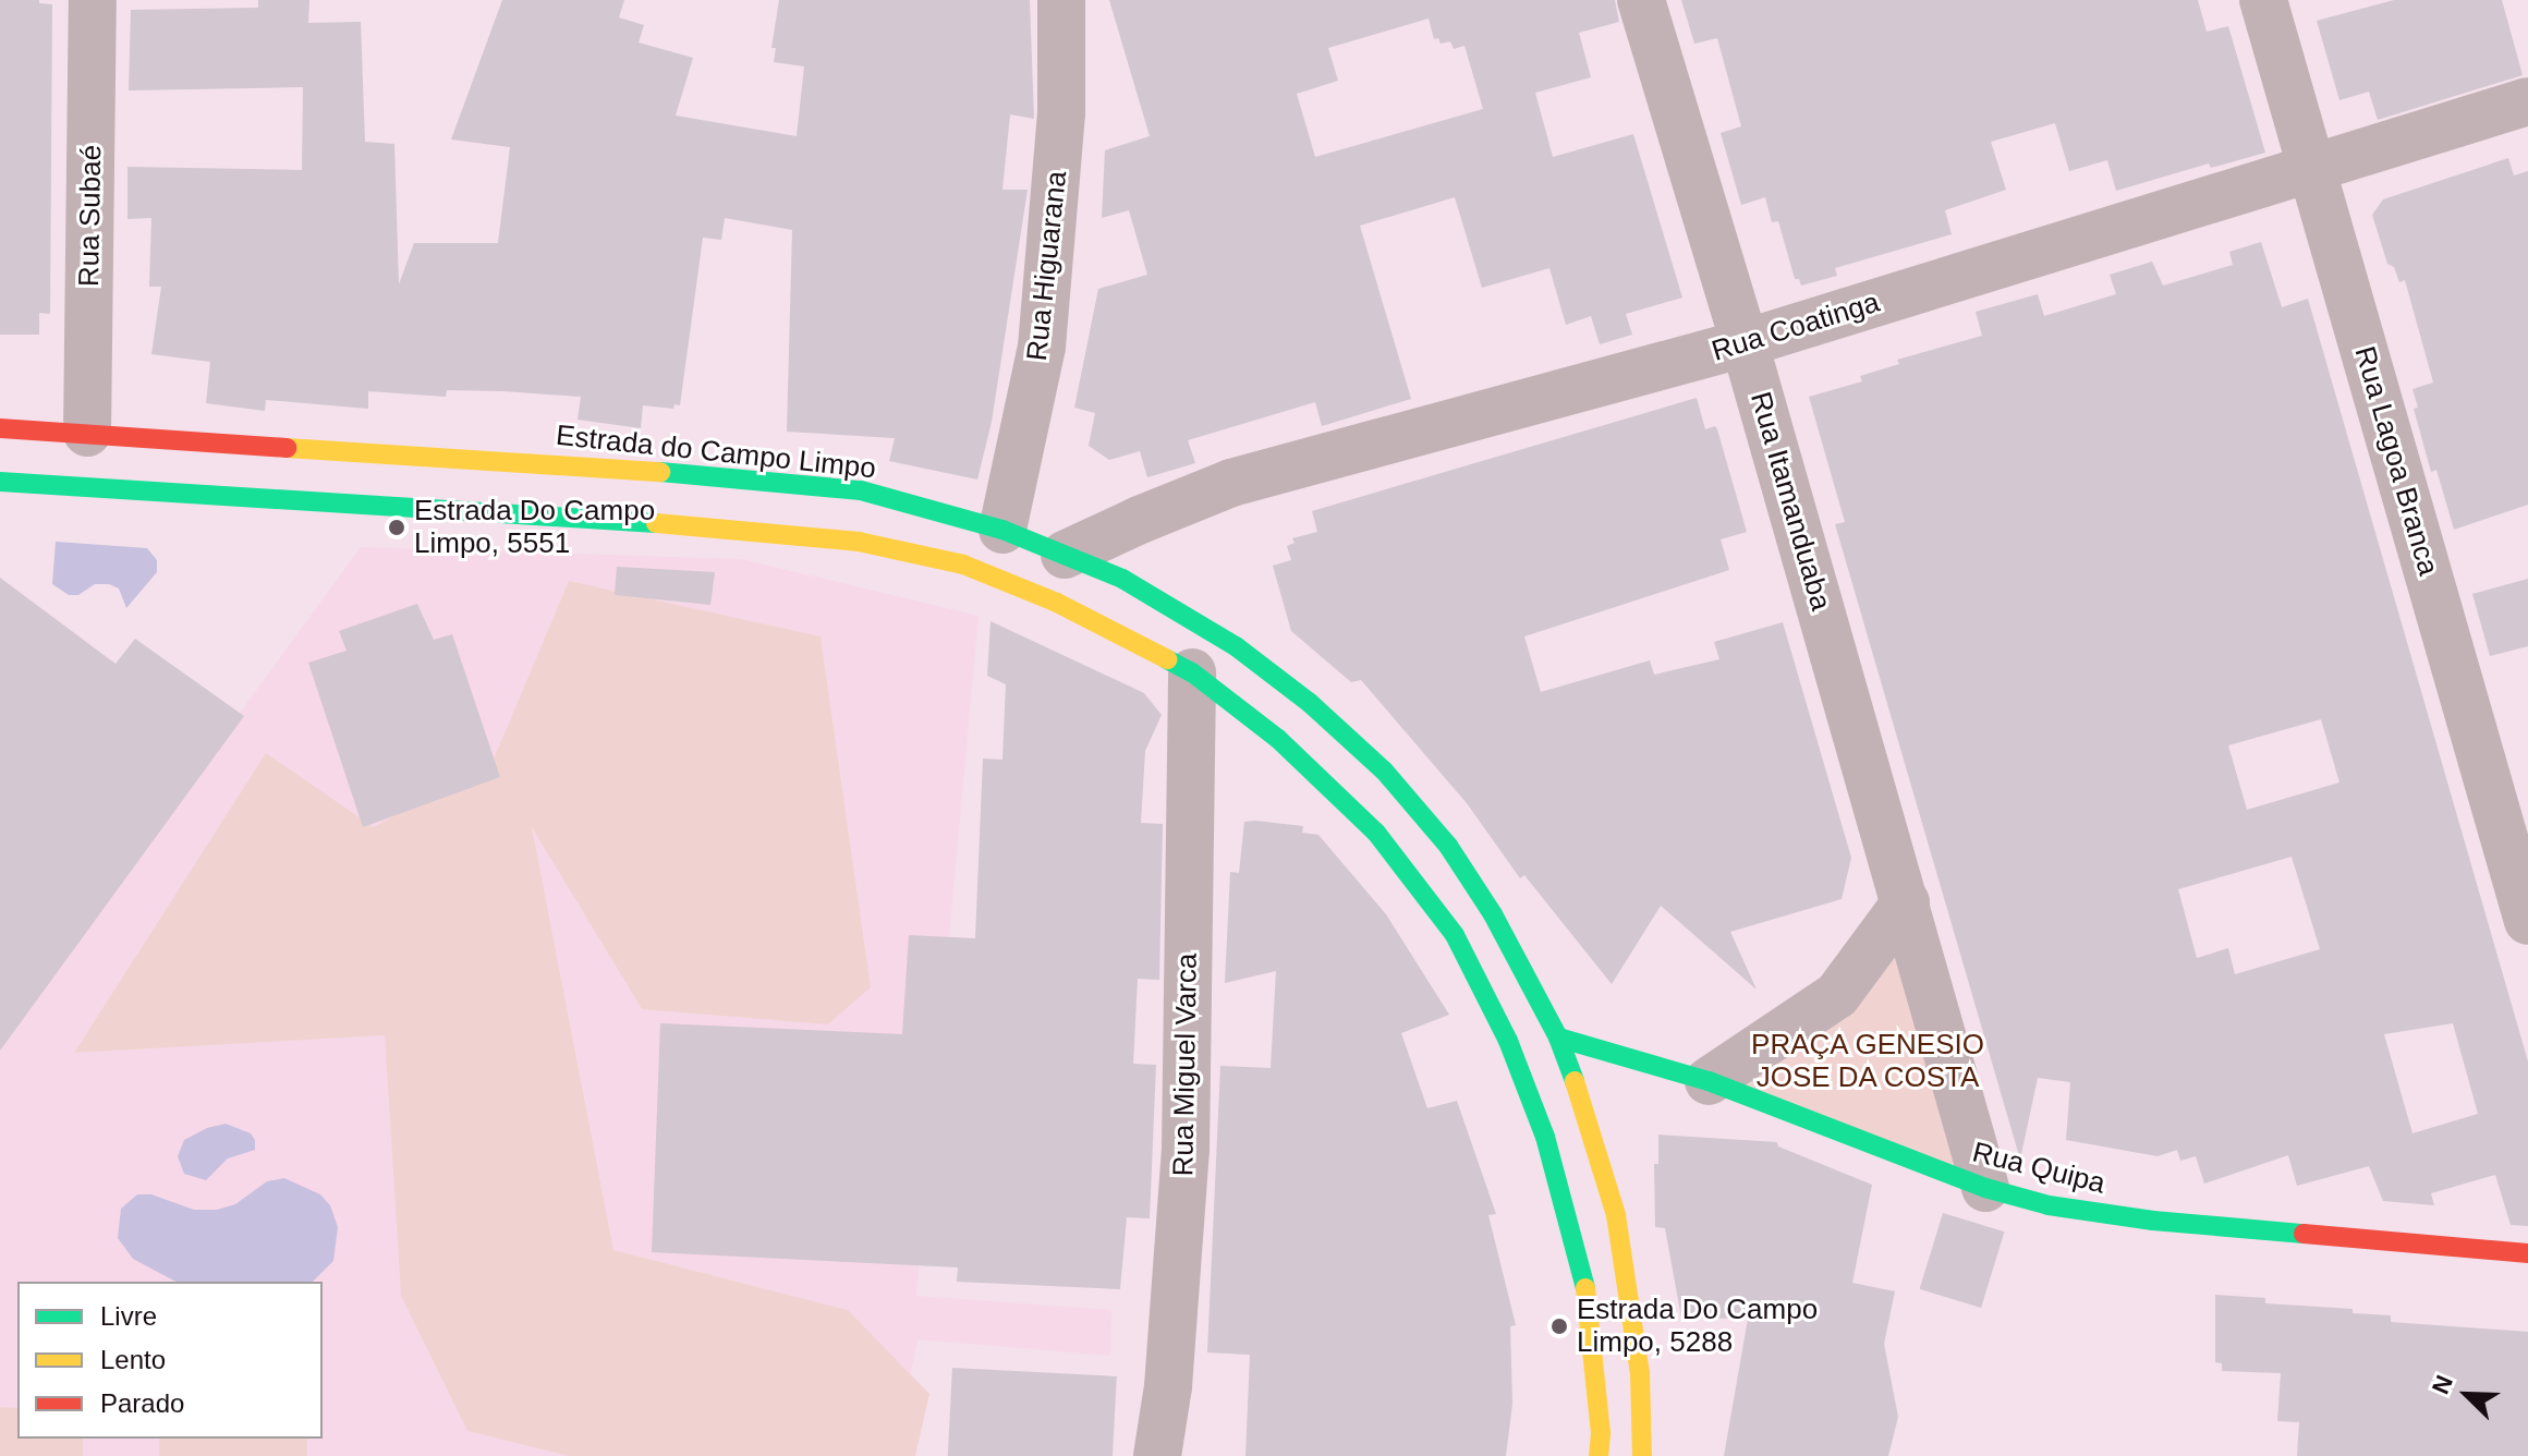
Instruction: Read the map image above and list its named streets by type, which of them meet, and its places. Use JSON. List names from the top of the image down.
{
  "streets": {
    "main road": ["Estrada do Campo Limpo", "Rua Quipa"],
    "street": [
      "Rua Subaé",
      "Rua Higuarana",
      "Rua Coatinga",
      "Rua Lagoa Branca",
      "Rua Itamanduaba",
      "Rua Miguel Varca"
    ]
  },
  "crossings": [
    ["Rua Subaé", "Estrada do Campo Limpo"],
    ["Rua Higuarana", "Estrada do Campo Limpo"],
    ["Rua Coatinga", "Estrada do Campo Limpo"],
    ["Rua Coatinga", "Rua Lagoa Branca"],
    ["Rua Coatinga", "Rua Itamanduaba"],
    ["Estrada do Campo Limpo", "Rua Quipa"],
    ["Rua Itamanduaba", "Rua Quipa"]
  ],
  "parks": ["PRAÇA GENESIO JOSE DA COSTA"],
  "places": ["Estrada Do Campo Limpo, 5551", "Estrada Do Campo Limpo, 5288"],
  "legend": ["Livre", "Lento", "Parado"],
  "north": "top left"
}
